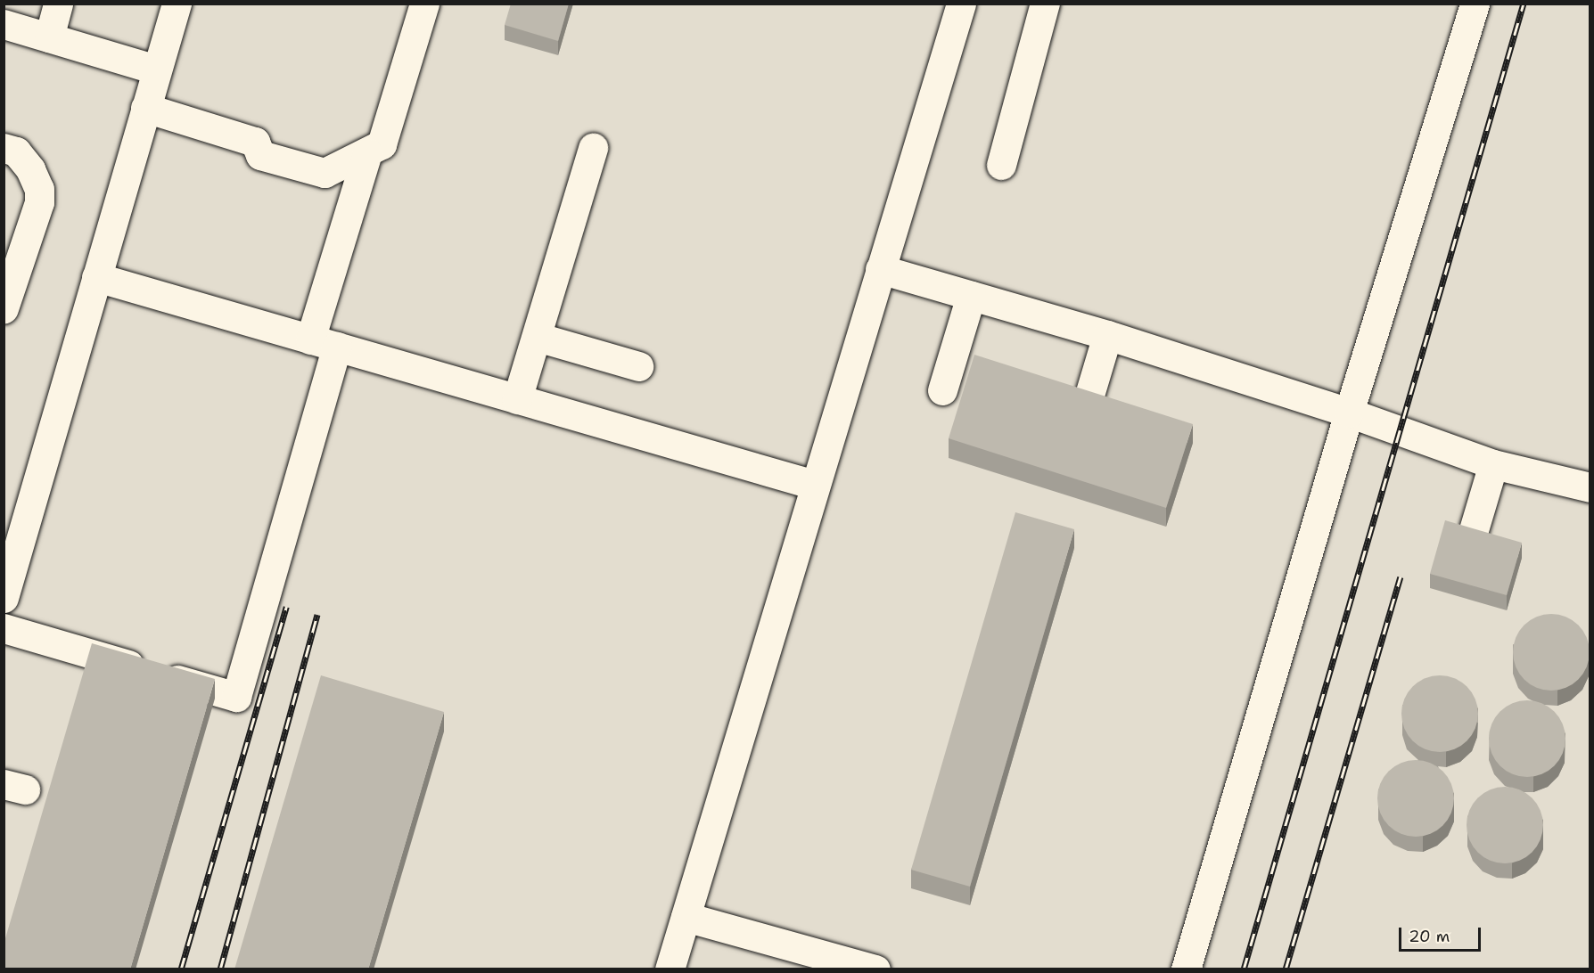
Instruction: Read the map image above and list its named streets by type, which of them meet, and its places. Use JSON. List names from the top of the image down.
{
  "scale_bar": "20 m"
}
